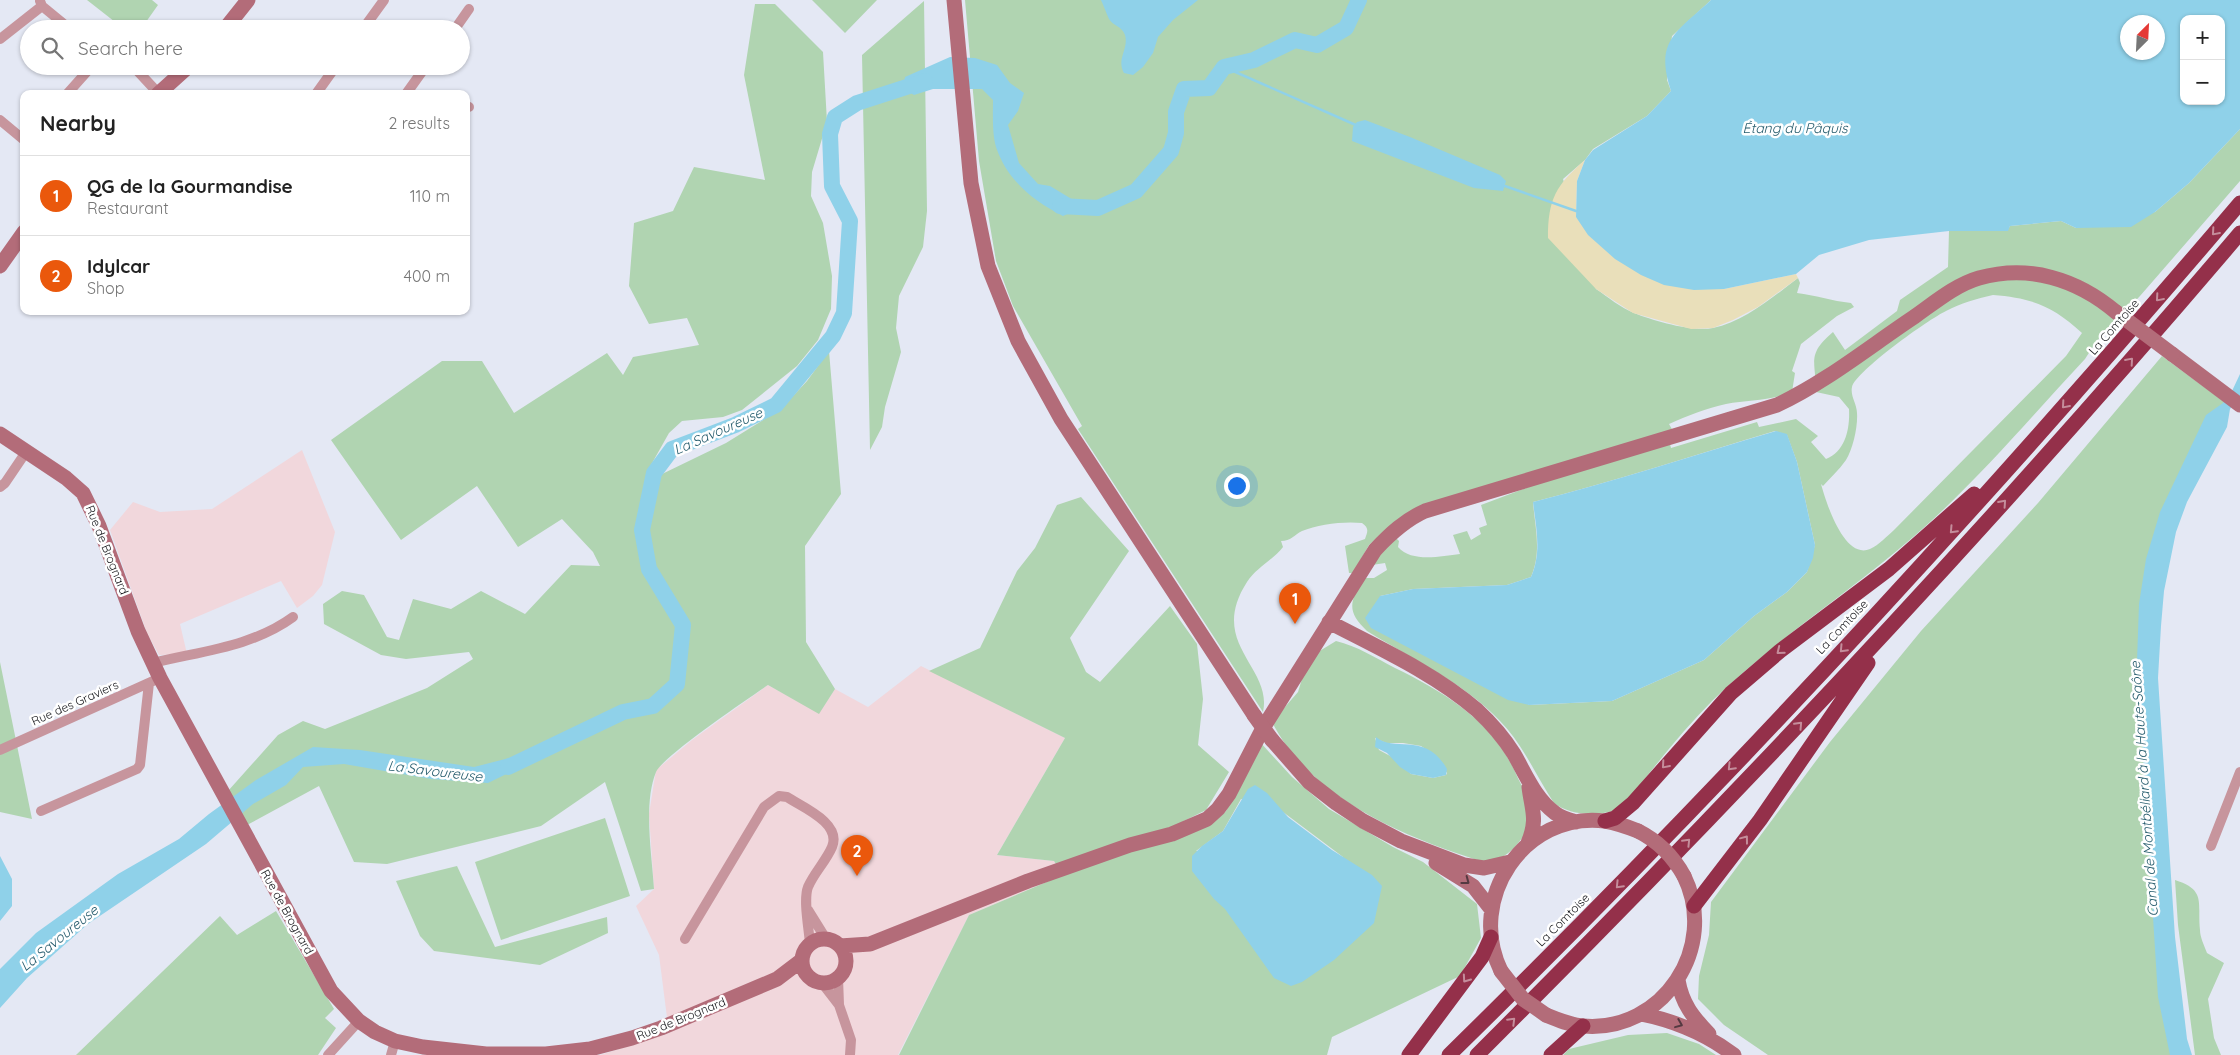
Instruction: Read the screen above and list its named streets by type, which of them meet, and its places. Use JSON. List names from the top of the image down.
{
  "streets": {
    "highway": ["La Comtoise"],
    "street": ["Rue de Brognard", "Rue des Graviers"]
  },
  "crossings": [
    ["Rue de Brognard", "Rue des Graviers"]
  ],
  "water": ["Étang du Pâquis", "La Savoureuse", "Canal de Montbéliard à la Haute-Saône"],
  "north": "top right",
  "page": {
    "map_buttons": ["+", "−"],
    "search": "Search here",
    "heading": ["Nearby", "2 results"],
    "list": [
      {
        "mark": "1",
        "name": "QG de la Gourmandise",
        "note": "Restaurant",
        "value": "110 m"
      },
      {
        "mark": "2",
        "name": "Idylcar",
        "note": "Shop",
        "value": "400 m"
      }
    ],
    "pins": ["1", "2"]
  }
}
